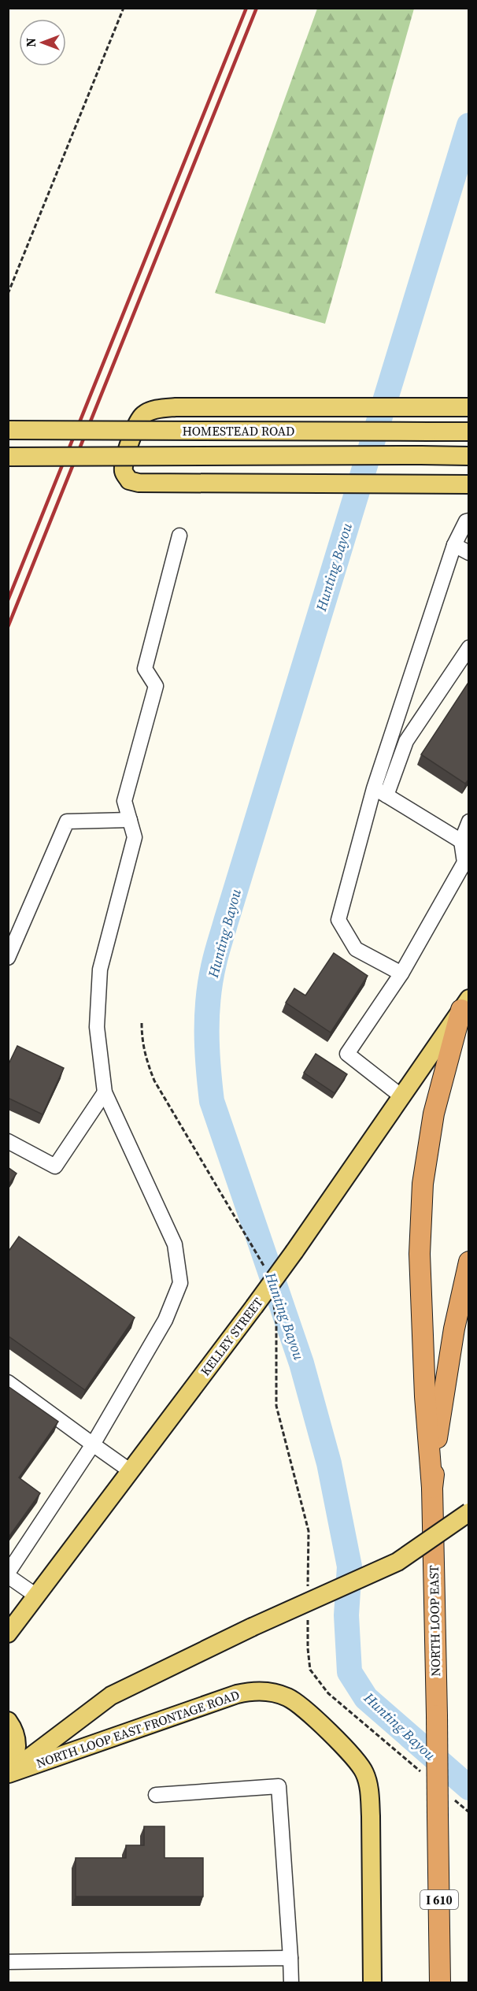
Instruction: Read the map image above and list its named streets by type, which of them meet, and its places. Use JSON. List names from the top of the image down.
{
  "streets": {
    "highway": ["NORTH LOOP EAST", "I 610"],
    "main road": ["HOMESTEAD ROAD", "KELLEY STREET", "NORTH LOOP EAST FRONTAGE ROAD"]
  },
  "water": ["Hunting Bayou"],
  "north": "left"
}
